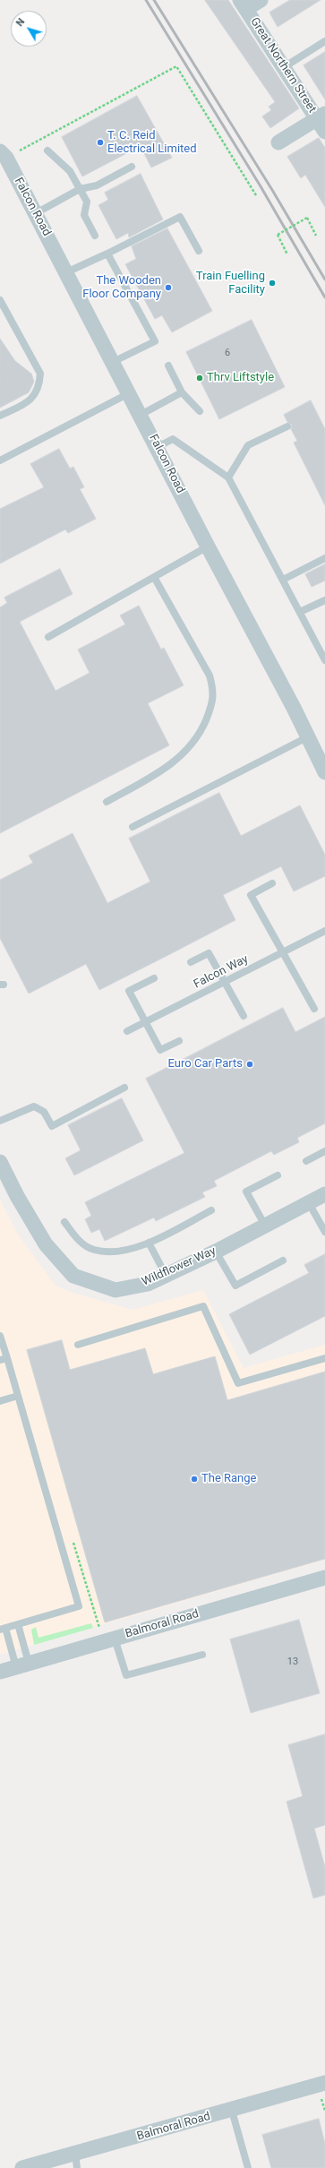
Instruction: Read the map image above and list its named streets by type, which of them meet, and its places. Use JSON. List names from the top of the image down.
{
  "streets": {
    "street": [
      "Great Northern Street",
      "Falcon Road",
      "Wildflower Way",
      "Balmoral Road"
    ],
    "lane": ["Falcon Way"]
  },
  "places": [
    "T. C. Reid Electrical Limited",
    "Train Fuelling Facility",
    "The Wooden Floor Company",
    "Thrv Liftstyle",
    "Euro Car Parts",
    "The Range"
  ],
  "house_numbers": ["6", "13"],
  "north": "top left"
}
